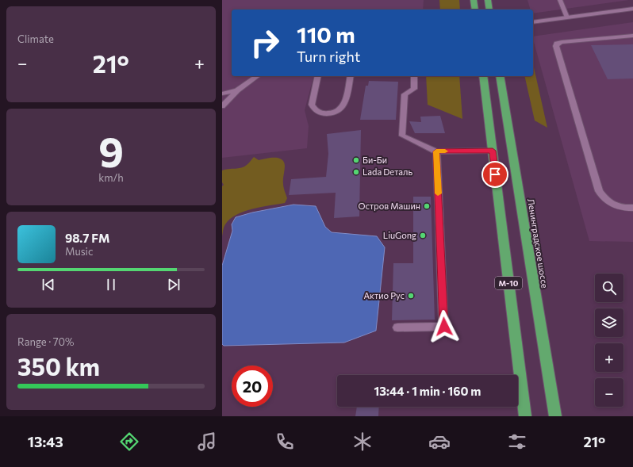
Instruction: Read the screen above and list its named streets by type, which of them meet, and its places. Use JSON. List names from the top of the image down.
{
  "streets": {
    "highway": ["Ленинградское шоссе", "М-10"]
  },
  "places": [
    "Би-Би",
    "Lada Dеталь",
    "Остров Машин",
    "LiuGong",
    "Актио Рус"
  ],
  "page": {
    "tile": [
      "Climate",
      ["9", "km/h"],
      ["Range · 70%", "350 km"]
    ],
    "turn": ["110 m", "Turn right"],
    "heat": ["−", "21°", "+"],
    "song": ["98.7 FM", "Music"],
    "map_buttons": ["+", "−"],
    "limit": "20",
    "trip": "13:44 · 1 min · 160 m",
    "tabs": ["13:43", "21°"]
  }
}
